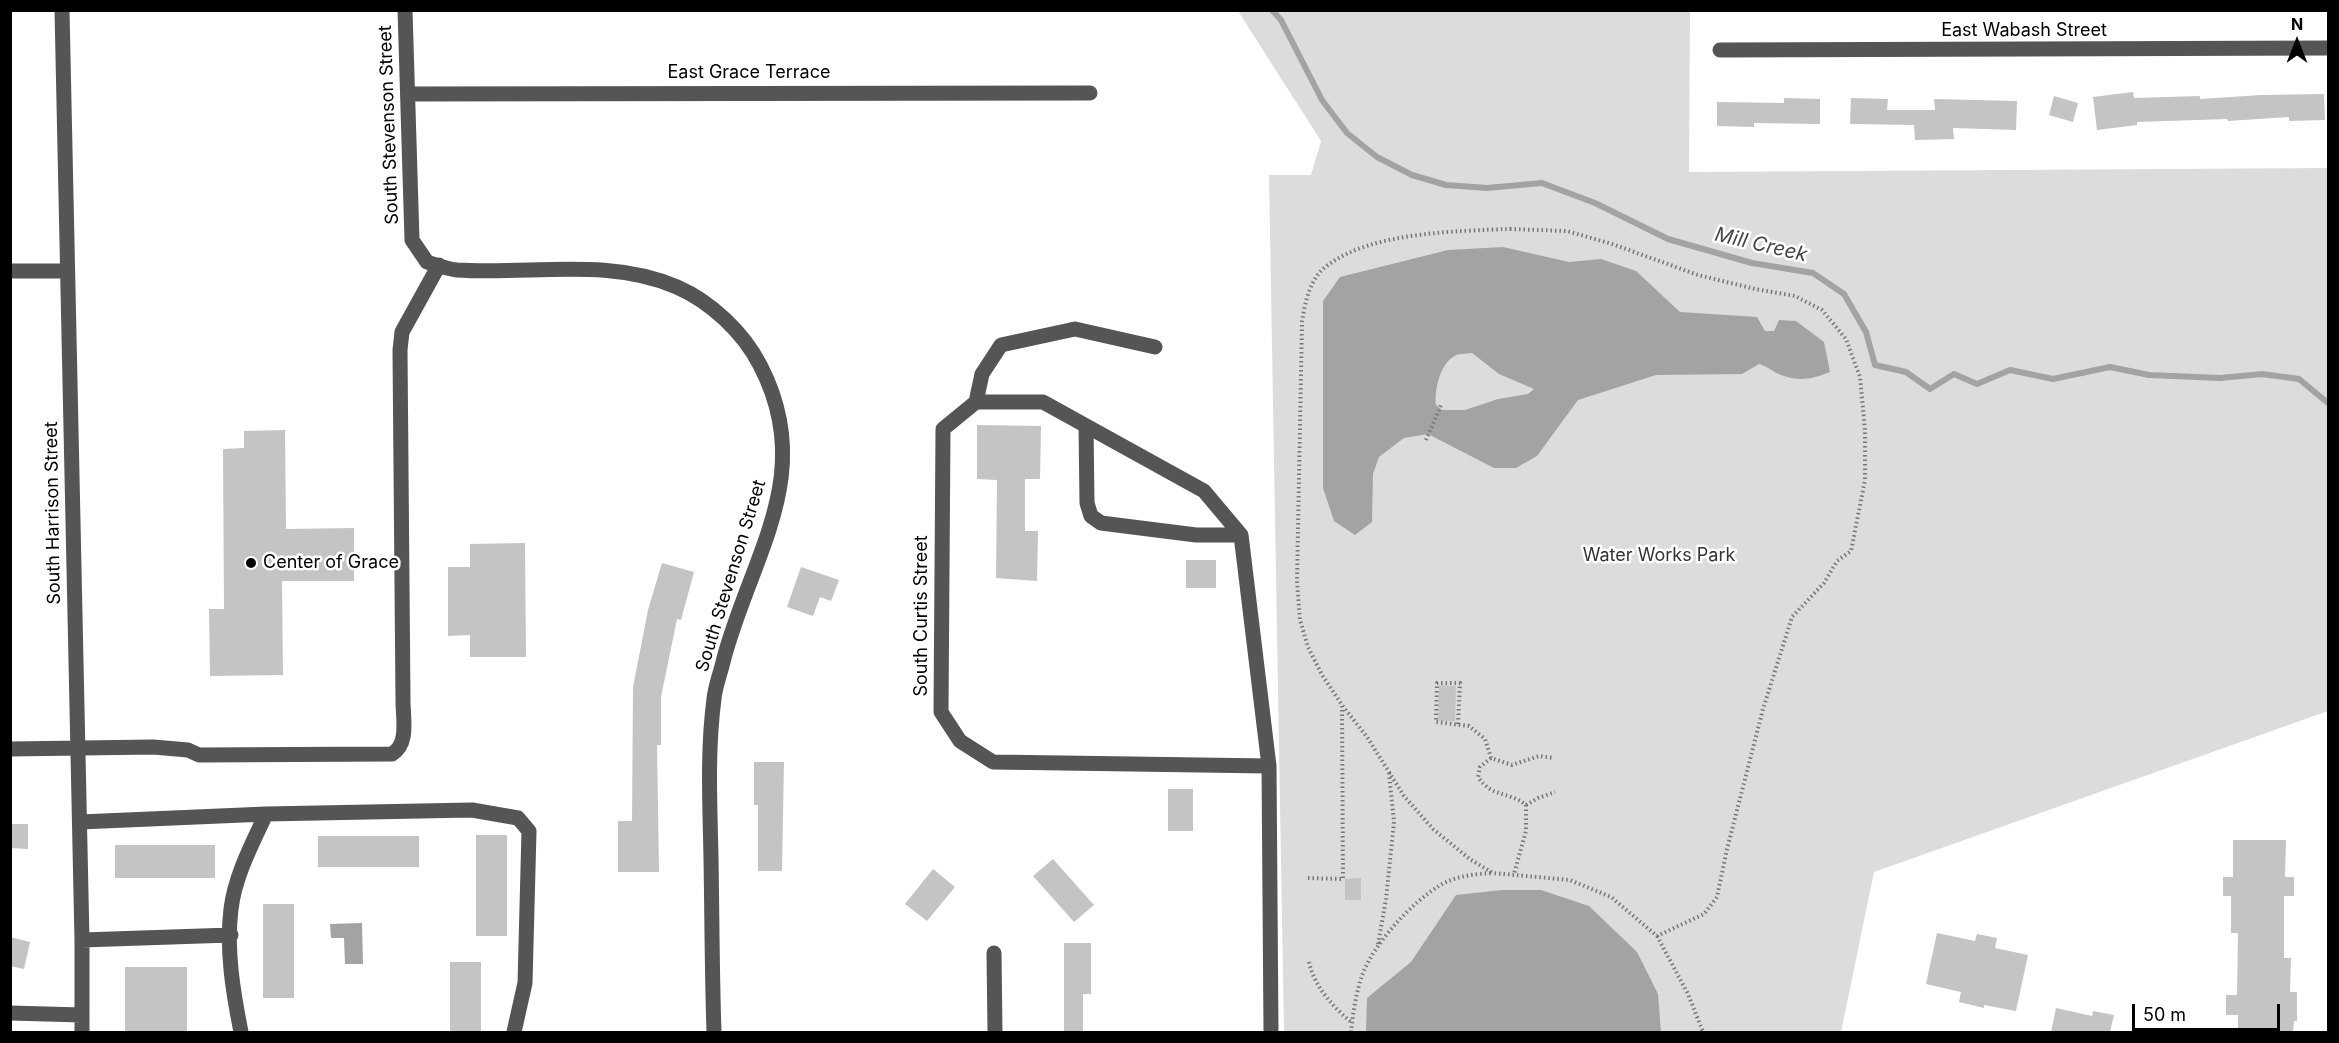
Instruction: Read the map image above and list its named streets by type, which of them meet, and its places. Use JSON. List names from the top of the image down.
{
  "streets": {
    "street": [
      "East Wabash Street",
      "East Grace Terrace",
      "South Stevenson Street",
      "South Harrison Street",
      "South Curtis Street"
    ]
  },
  "crossings": [
    ["East Grace Terrace", "South Stevenson Street"]
  ],
  "water": ["Mill Creek"],
  "parks": ["Water Works Park"],
  "places": ["Center of Grace"],
  "scale_bar": "50 m",
  "north": "top"
}
